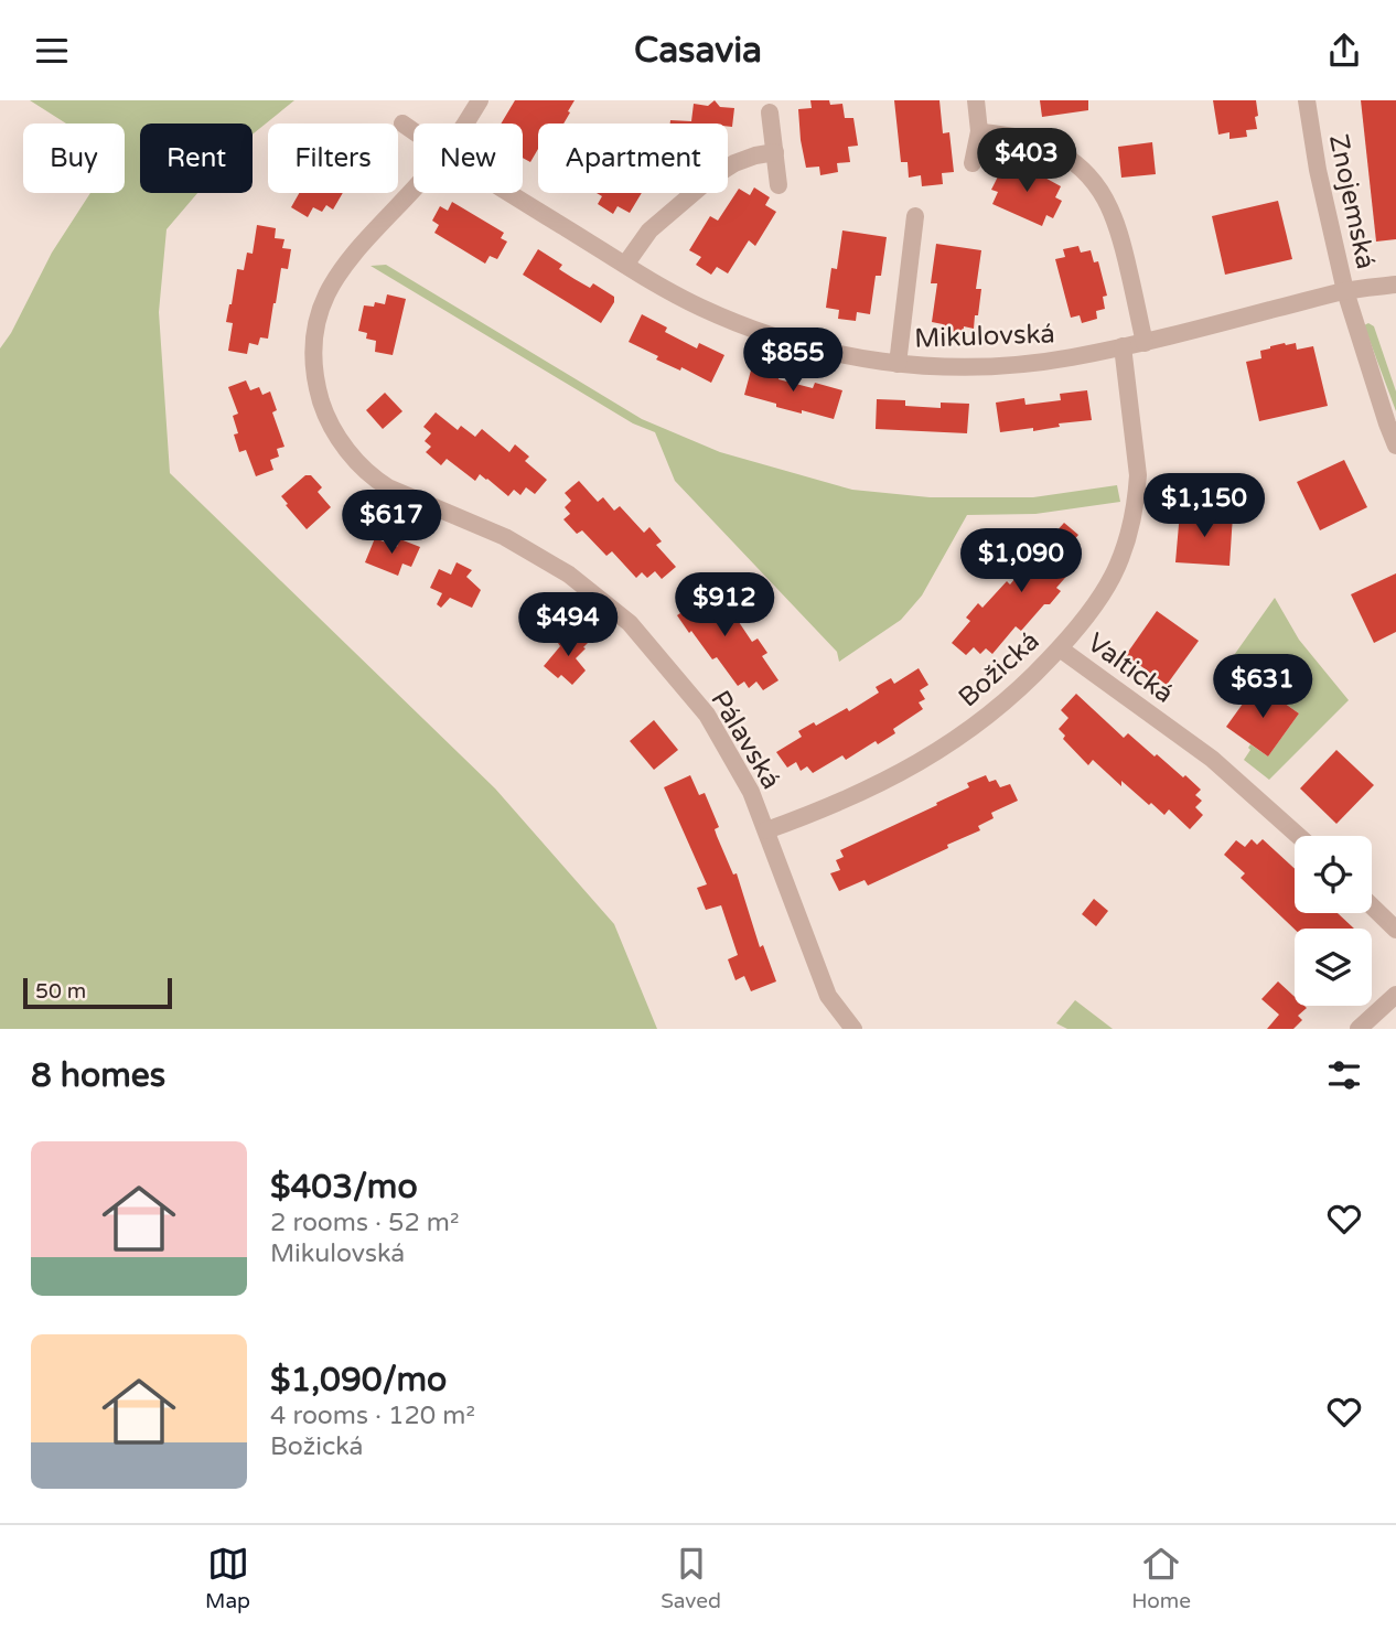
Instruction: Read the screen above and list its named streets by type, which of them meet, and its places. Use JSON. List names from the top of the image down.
{
  "streets": {
    "street": [
      "Znojemská",
      "Mikulovská",
      "Valtická",
      "Božická",
      "Pálavská"
    ]
  },
  "crossings": [
    ["Znojemská", "Mikulovská"],
    ["Mikulovská", "Božická"],
    ["Valtická", "Božická"],
    ["Božická", "Pálavská"]
  ],
  "scale_bar": "50 m",
  "page": {
    "header": "Casavia",
    "chip": [
      "Buy",
      "Rent",
      "Filters",
      "New",
      "Apartment"
    ],
    "price": [
      "$403",
      "$855",
      "$1,150",
      "$617",
      "$1,090",
      "$912",
      "$494",
      "$631"
    ],
    "scale": "50 m",
    "heading": "8 homes",
    "list": [
      {
        "name": "$403/mo",
        "note": "2 rooms · 52 m² · Mikulovská"
      },
      {
        "name": "$1,090/mo",
        "note": "4 rooms · 120 m² · Božická"
      }
    ],
    "tabs": ["Map", "Saved", "Home"]
  }
}
